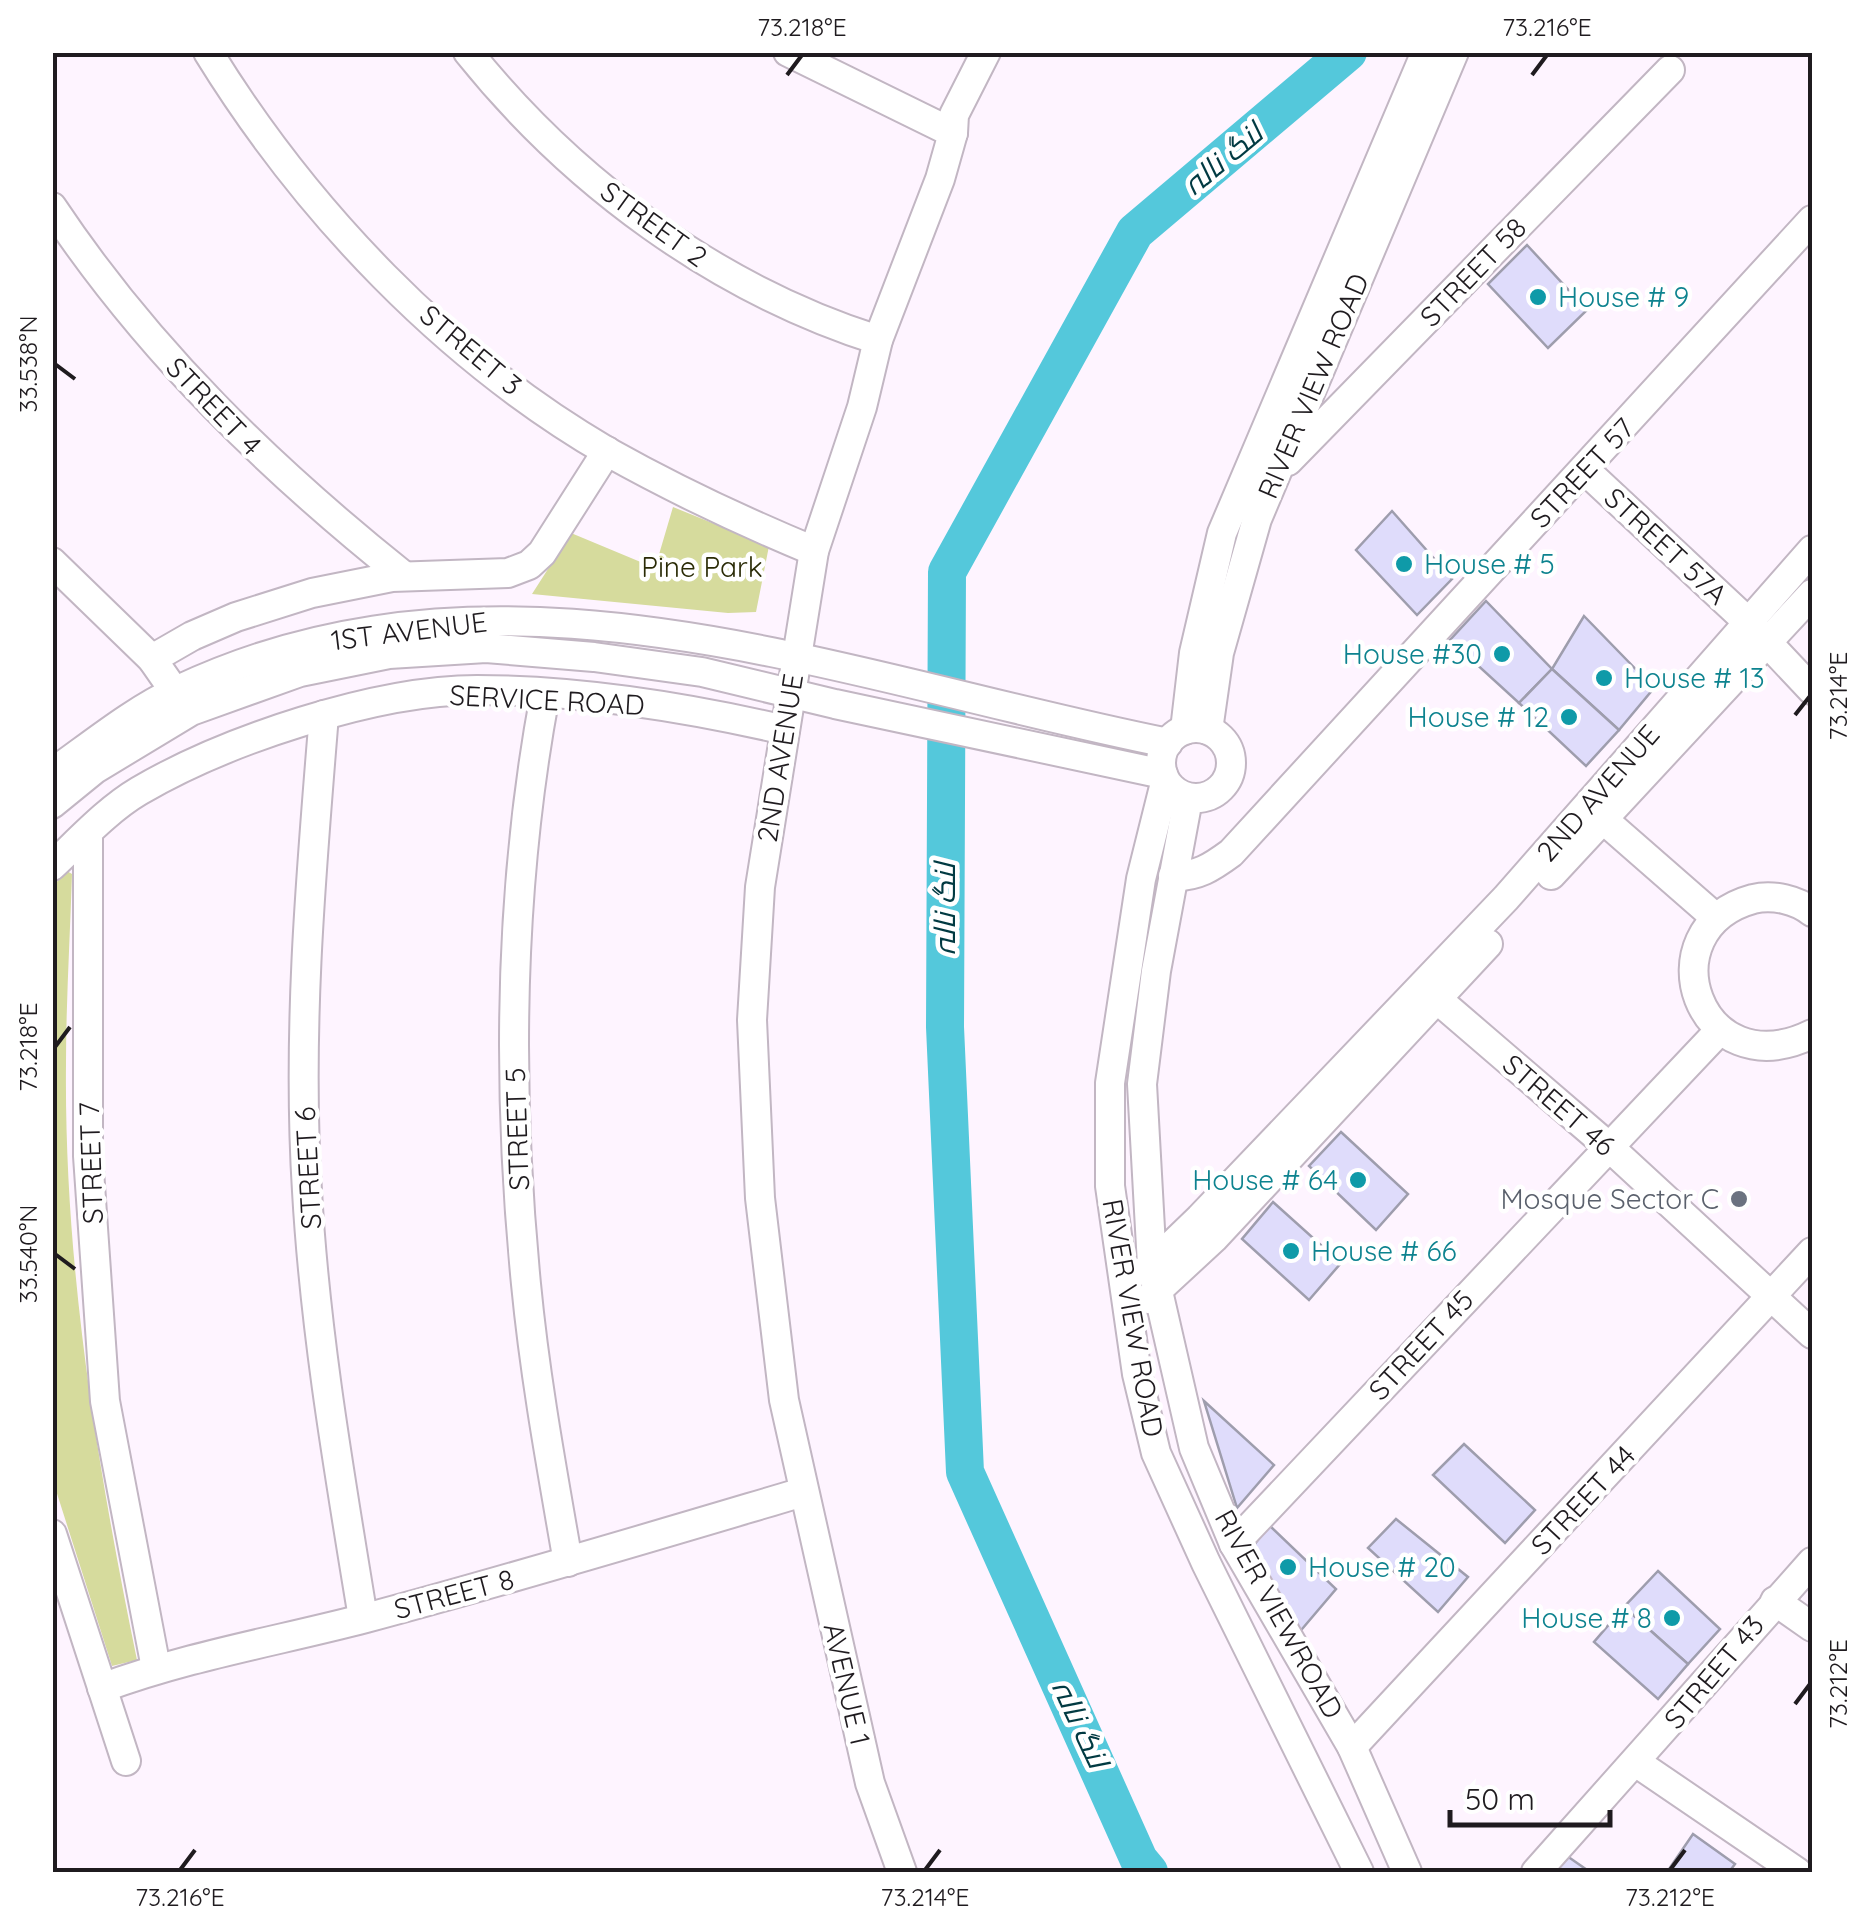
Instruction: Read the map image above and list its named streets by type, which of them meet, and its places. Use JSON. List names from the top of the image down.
{
  "streets": {
    "street": [
      "STREET 2",
      "STREET 58",
      "STREET 3",
      "RIVER VIEW ROAD",
      "STREET 4",
      "STREET 57",
      "STREET 57A",
      "1ST AVENUE",
      "SERVICE ROAD",
      "2ND AVENUE",
      "STREET 46",
      "STREET 5",
      "STREET 7",
      "STREET 6",
      "STREET 45",
      "STREET 44",
      "STREET 8",
      "RIVER VIEWROAD",
      "STREET 43",
      "AVENUE 1"
    ]
  },
  "crossings": [
    ["STREET 2", "2ND AVENUE"],
    ["STREET 58", "RIVER VIEW ROAD"],
    ["STREET 3", "2ND AVENUE"],
    ["RIVER VIEW ROAD", "STREET 57"],
    ["RIVER VIEW ROAD", "1ST AVENUE"],
    ["RIVER VIEW ROAD", "2ND AVENUE"],
    ["RIVER VIEW ROAD", "RIVER VIEWROAD"],
    ["STREET 57", "STREET 57A"],
    ["STREET 57A", "2ND AVENUE"],
    ["1ST AVENUE", "2ND AVENUE"],
    ["SERVICE ROAD", "2ND AVENUE"],
    ["SERVICE ROAD", "STREET 5"],
    ["SERVICE ROAD", "STREET 7"],
    ["SERVICE ROAD", "STREET 6"],
    ["2ND AVENUE", "STREET 46"],
    ["2ND AVENUE", "STREET 8"],
    ["2ND AVENUE", "RIVER VIEWROAD"],
    ["2ND AVENUE", "AVENUE 1"],
    ["STREET 46", "STREET 45"],
    ["STREET 46", "STREET 44"],
    ["STREET 5", "STREET 8"],
    ["STREET 7", "STREET 8"],
    ["STREET 6", "STREET 8"],
    ["STREET 45", "RIVER VIEWROAD"],
    ["STREET 44", "RIVER VIEWROAD"],
    ["STREET 8", "AVENUE 1"]
  ],
  "water": ["لنگ نالہ"],
  "parks": ["Pine Park"],
  "places": [
    "House # 9",
    "House # 5",
    "House #30",
    "House # 13",
    "House # 12",
    "House # 64",
    "Mosque Sector C",
    "House # 66",
    "House # 20",
    "House # 8"
  ],
  "scale_bar": "50 m",
  "coordinates": [
    "73.218°E",
    "73.216°E",
    "33.538°N",
    "73.214°E",
    "33.540°N",
    "73.212°E"
  ]
}
